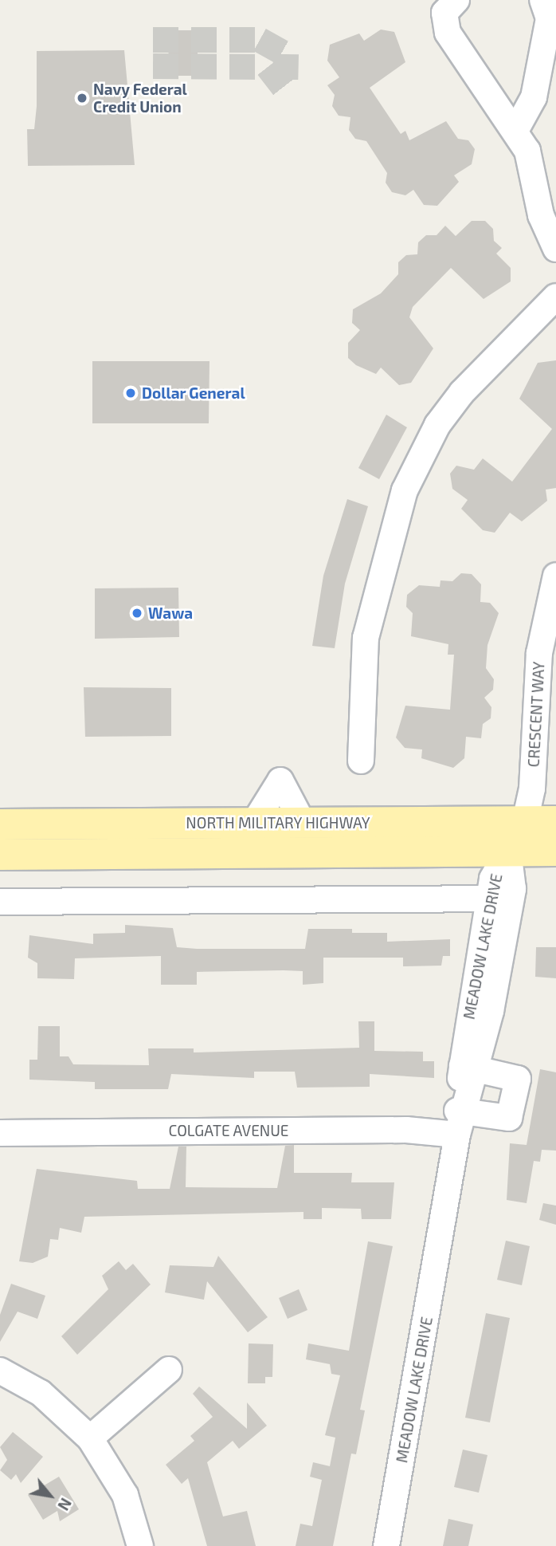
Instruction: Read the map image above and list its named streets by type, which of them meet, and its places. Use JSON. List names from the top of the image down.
{
  "streets": {
    "main road": ["NORTH MILITARY HIGHWAY"],
    "street": ["CRESCENT WAY", "MEADOW LAKE DRIVE", "COLGATE AVENUE"]
  },
  "crossings": [
    ["CRESCENT WAY", "NORTH MILITARY HIGHWAY"],
    ["CRESCENT WAY", "MEADOW LAKE DRIVE"],
    ["NORTH MILITARY HIGHWAY", "MEADOW LAKE DRIVE"],
    ["MEADOW LAKE DRIVE", "COLGATE AVENUE"]
  ],
  "places": ["Navy Federal Credit Union", "Dollar General", "Wawa"],
  "north": "bottom right"
}
